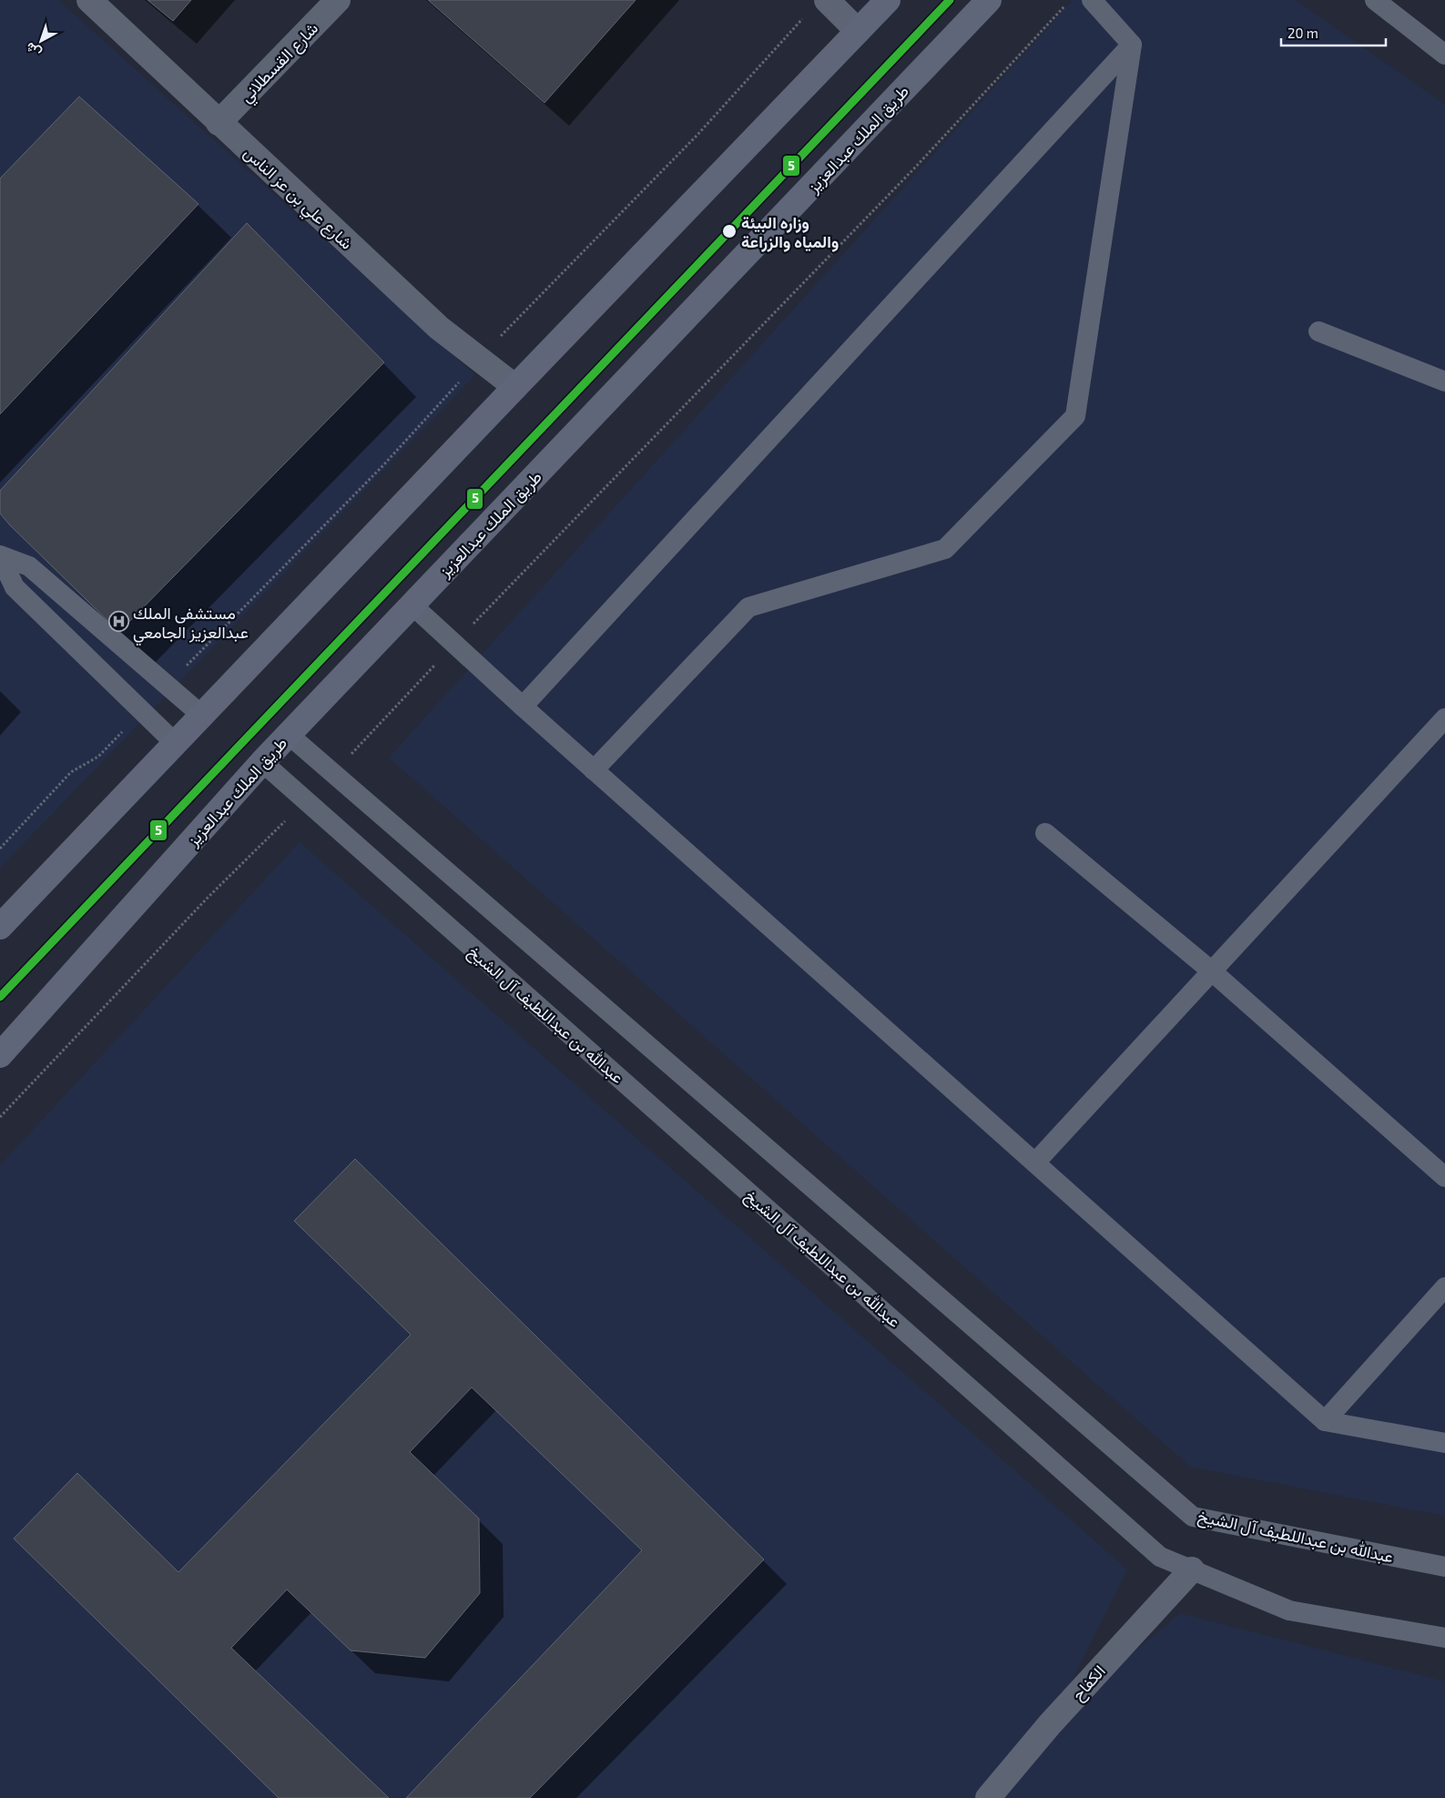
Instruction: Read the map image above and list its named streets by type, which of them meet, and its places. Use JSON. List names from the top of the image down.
{
  "streets": {
    "main road": ["طريق الملك عبدالعزيز"],
    "street": ["شارع القسطلاني", "شارع علي بن عز الناس", "الكفاح"],
    "lane": ["عبدالله بن عبداللطيف آل الشيخ"]
  },
  "crossings": [
    ["شارع القسطلاني", "شارع علي بن عز الناس"],
    ["طريق الملك عبدالعزيز", "عبدالله بن عبداللطيف آل الشيخ"],
    ["عبدالله بن عبداللطيف آل الشيخ", "الكفاح"]
  ],
  "places": {
    "other": ["وزاره البيئة والمياه والزراعة"],
    "hospital": ["مستشفى الملك عبدالعزيز الجامعي"]
  },
  "lines": ["transit line 5"],
  "scale_bar": "20 m",
  "north": "bottom left"
}
